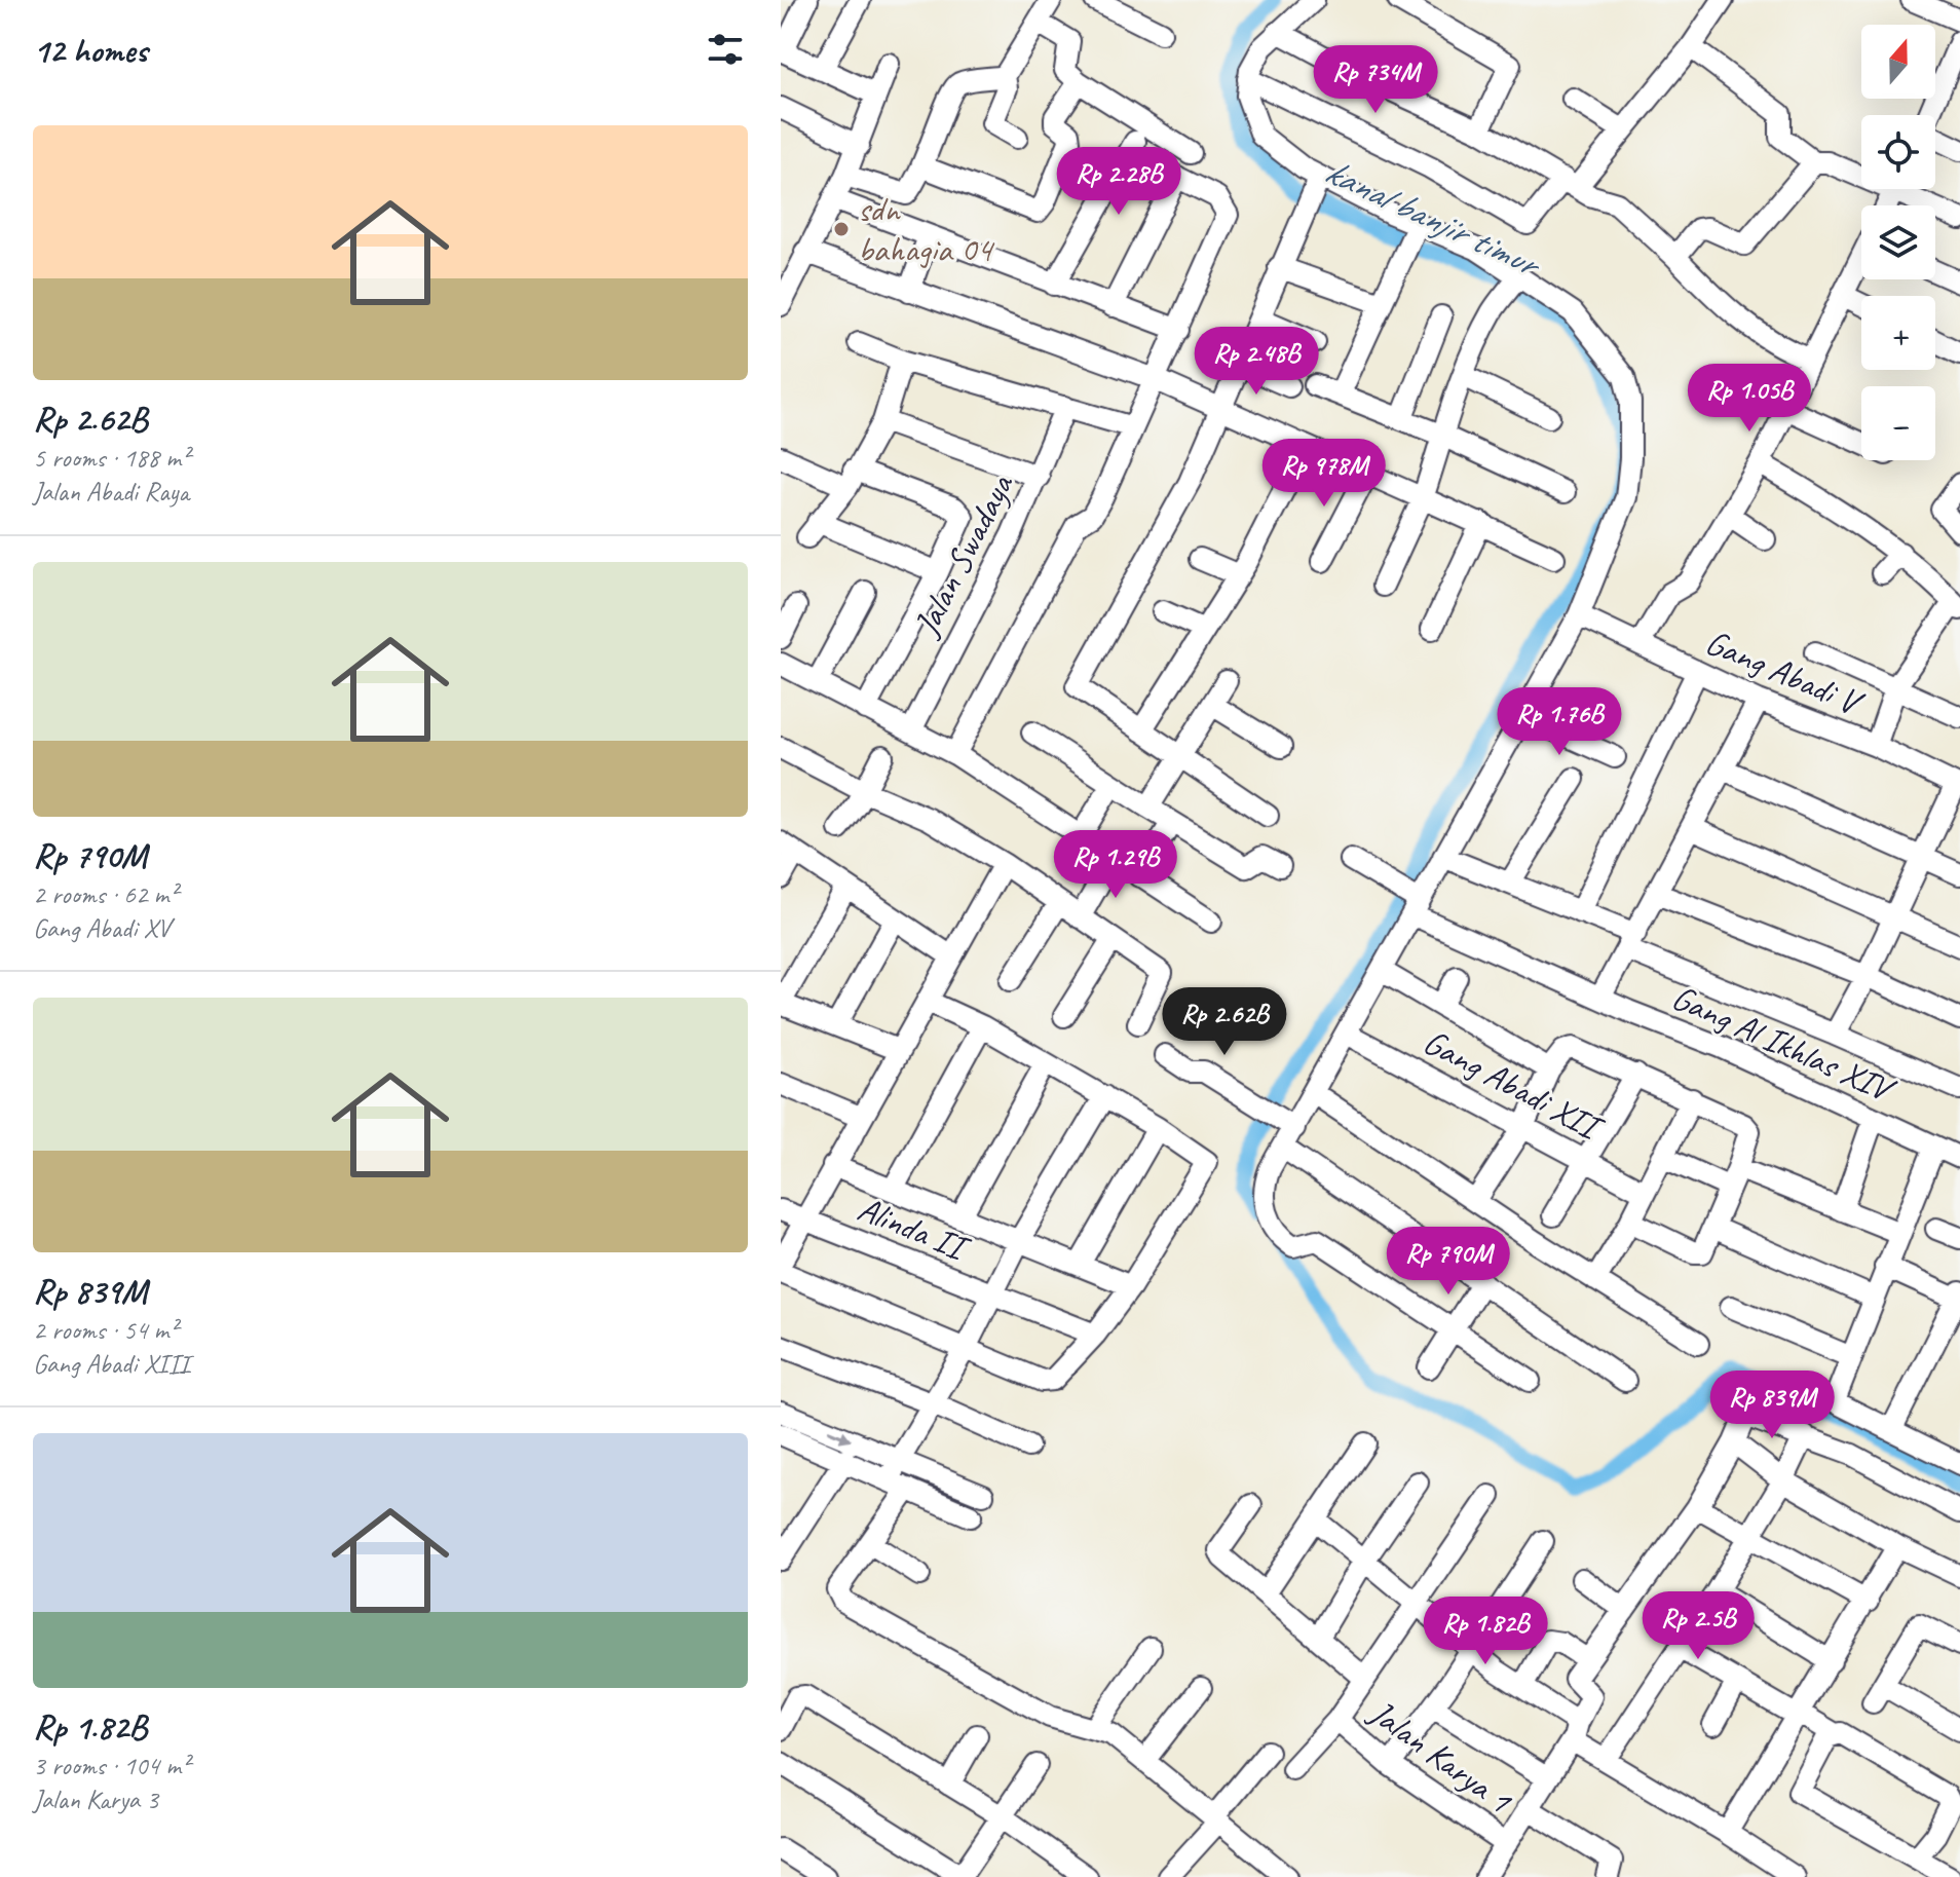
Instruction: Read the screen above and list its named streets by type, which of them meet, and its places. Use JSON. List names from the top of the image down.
{
  "streets": {
    "street": [
      "Jalan Swadaya",
      "Gang Abadi V",
      "Gang Al Ikhlas XIV",
      "Gang Abadi XII",
      "Alinda II",
      "Jalan Karya 1"
    ]
  },
  "water": ["kanal banjir timur"],
  "places": ["sdn bahagia 04"],
  "north": "top",
  "page": {
    "heading": "12 homes",
    "map_buttons": ["+", "−"],
    "price": [
      "Rp 734M",
      "Rp 2.28B",
      "Rp 2.48B",
      "Rp 1.05B",
      "Rp 978M",
      "Rp 1.76B",
      "Rp 1.29B",
      "Rp 2.62B",
      "Rp 790M",
      "Rp 839M",
      "Rp 2.5B",
      "Rp 1.82B"
    ],
    "list": [
      {
        "name": "Rp 2.62B",
        "note": "5 rooms · 188 m² · Jalan Abadi Raya"
      },
      {
        "name": "Rp 790M",
        "note": "2 rooms · 62 m² · Gang Abadi XV"
      },
      {
        "name": "Rp 839M",
        "note": "2 rooms · 54 m² · Gang Abadi XIII"
      },
      {
        "name": "Rp 1.82B",
        "note": "3 rooms · 104 m² · Jalan Karya 3"
      }
    ]
  }
}
